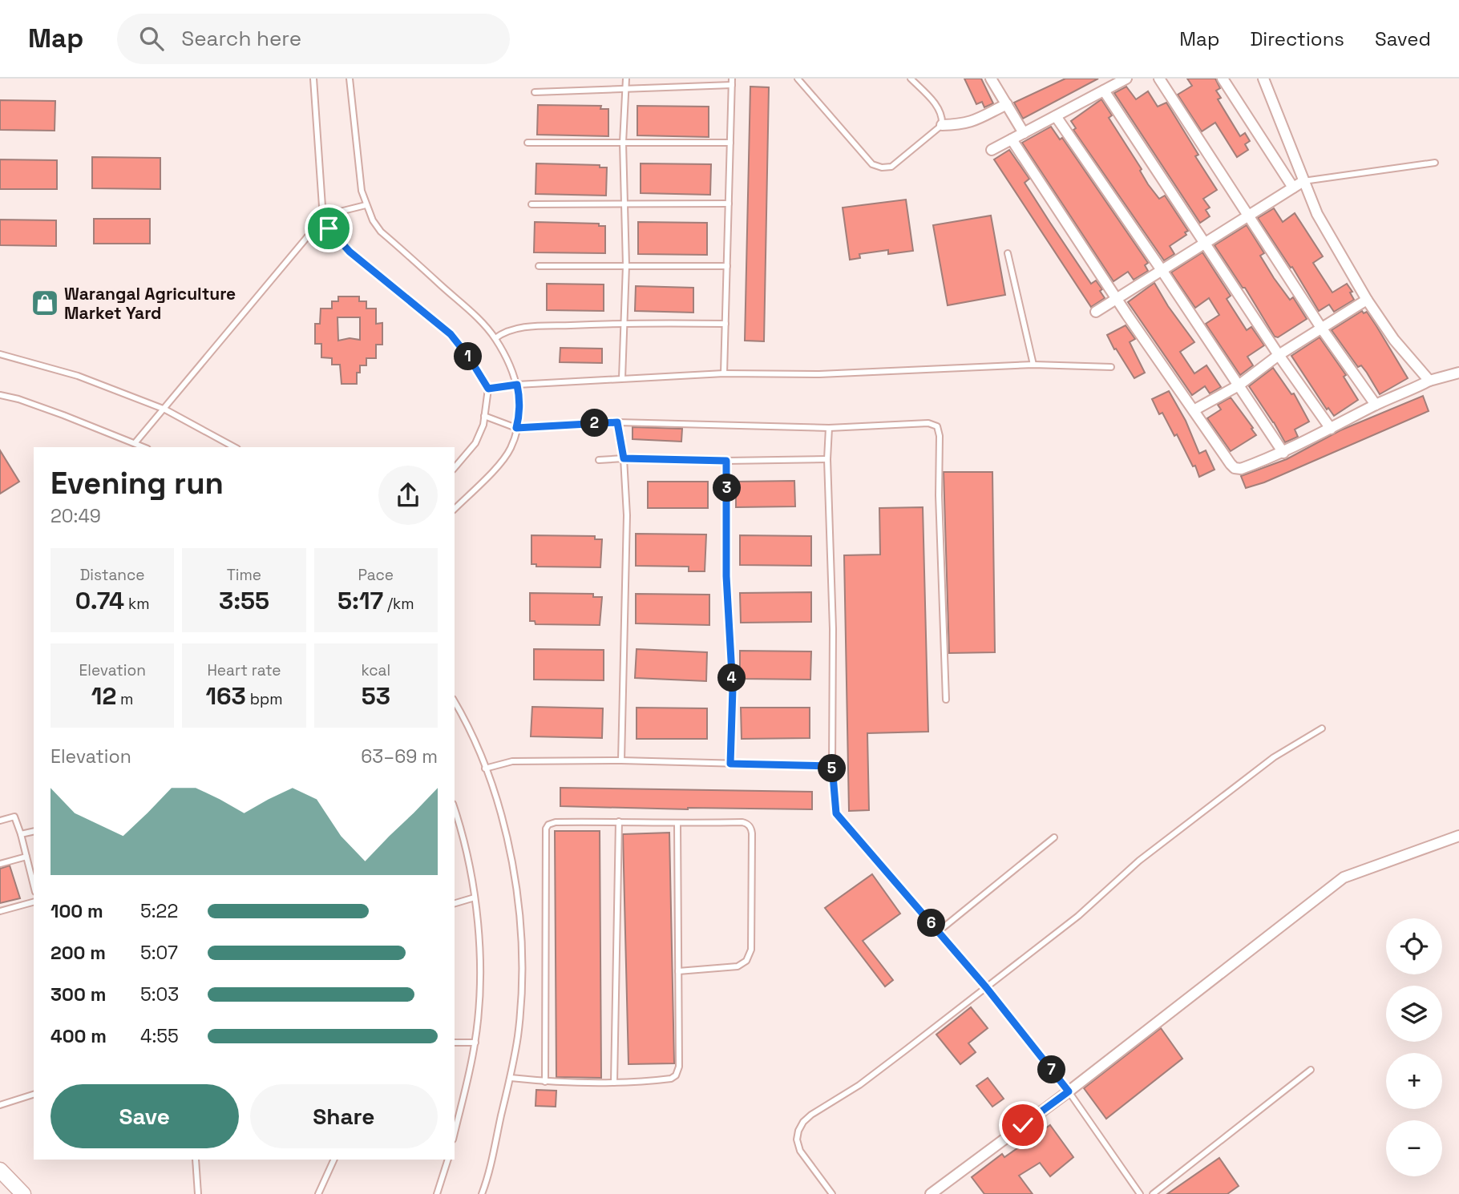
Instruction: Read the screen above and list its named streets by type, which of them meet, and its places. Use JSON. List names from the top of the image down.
{
  "places": {
    "shop": ["Warangal Agriculture Market Yard"]
  },
  "page": {
    "header": "Map",
    "search": "Search here",
    "nav": ["Map", "Directions", "Saved"],
    "pins": [
      "1",
      "2",
      "3",
      "4",
      "5",
      "6",
      "7"
    ],
    "heading": ["Evening run", "20:49"],
    "stats": [
      ["Distance", "0.74 km"],
      ["Time", "3:55"],
      ["Pace", "5:17 /km"],
      ["Elevation", "12 m"],
      ["Heart rate", "163 bpm"],
      ["kcal", "53"]
    ],
    "chart": ["Elevation", "63–69 m"],
    "list": [
      {
        "name": "100 m",
        "note": "5:22"
      },
      {
        "name": "200 m",
        "note": "5:07"
      },
      {
        "name": "300 m",
        "note": "5:03"
      },
      {
        "name": "400 m",
        "note": "4:55"
      }
    ],
    "map_buttons": ["+", "−"],
    "buttons": ["Save", "Share"]
  }
}
